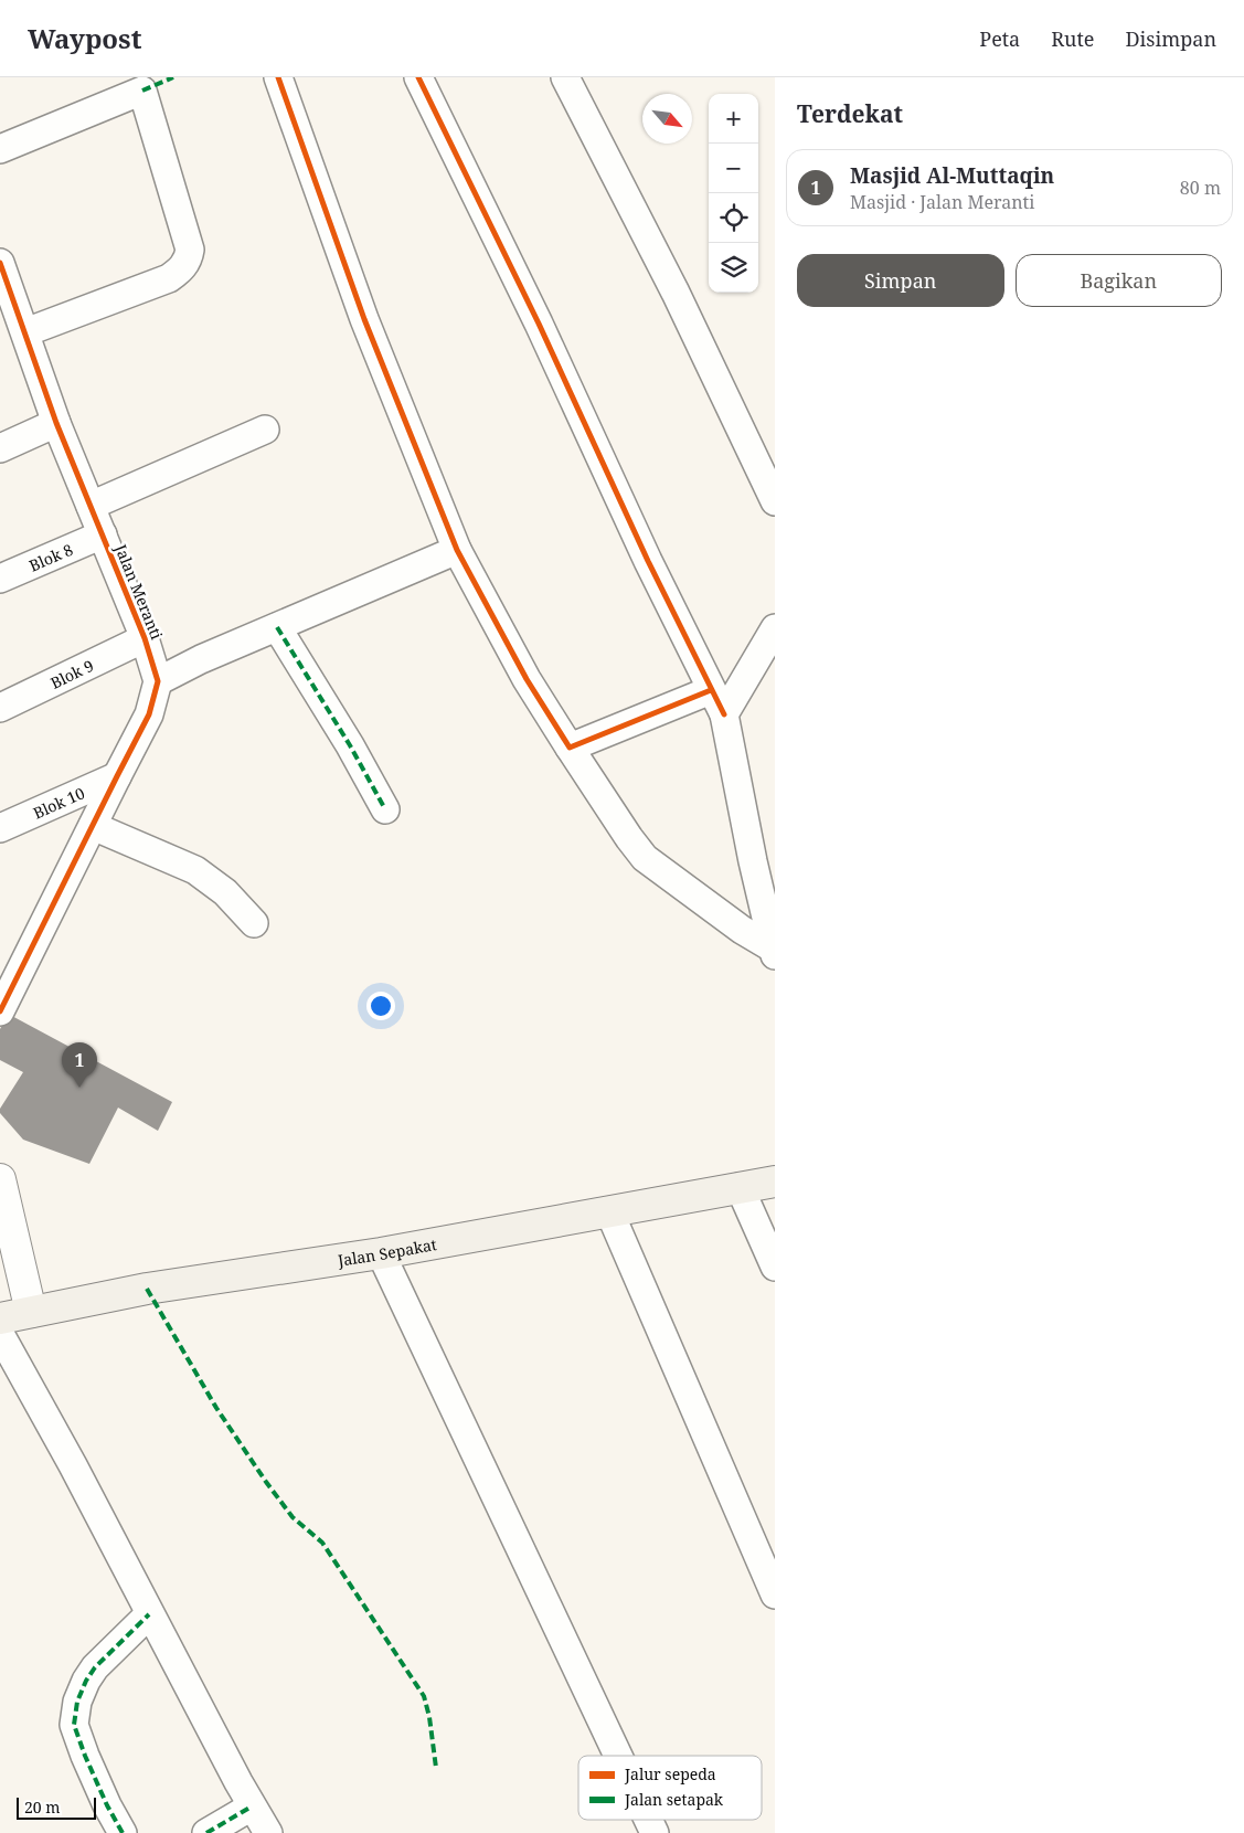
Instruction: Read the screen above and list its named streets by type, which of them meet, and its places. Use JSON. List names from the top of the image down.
{
  "streets": {
    "main road": ["Jalan Sepakat"],
    "street": [
      "Blok 8",
      "Jalan Meranti",
      "Blok 9",
      "Blok 10"
    ]
  },
  "crossings": [
    ["Blok 8", "Jalan Meranti"],
    ["Jalan Meranti", "Blok 9"]
  ],
  "legend": ["Jalur sepeda", "Jalan setapak"],
  "scale_bar": "20 m",
  "north": "bottom right",
  "page": {
    "header": "Waypost",
    "nav": ["Peta", "Rute", "Disimpan"],
    "heading": "Terdekat",
    "map_buttons": ["+", "−"],
    "list": [
      {
        "mark": "1",
        "name": "Masjid Al-Muttaqin",
        "note": "Masjid · Jalan Meranti",
        "value": "80 m"
      }
    ],
    "buttons": ["Simpan", "Bagikan"],
    "pins": "1",
    "scale": "20 m"
  }
}
